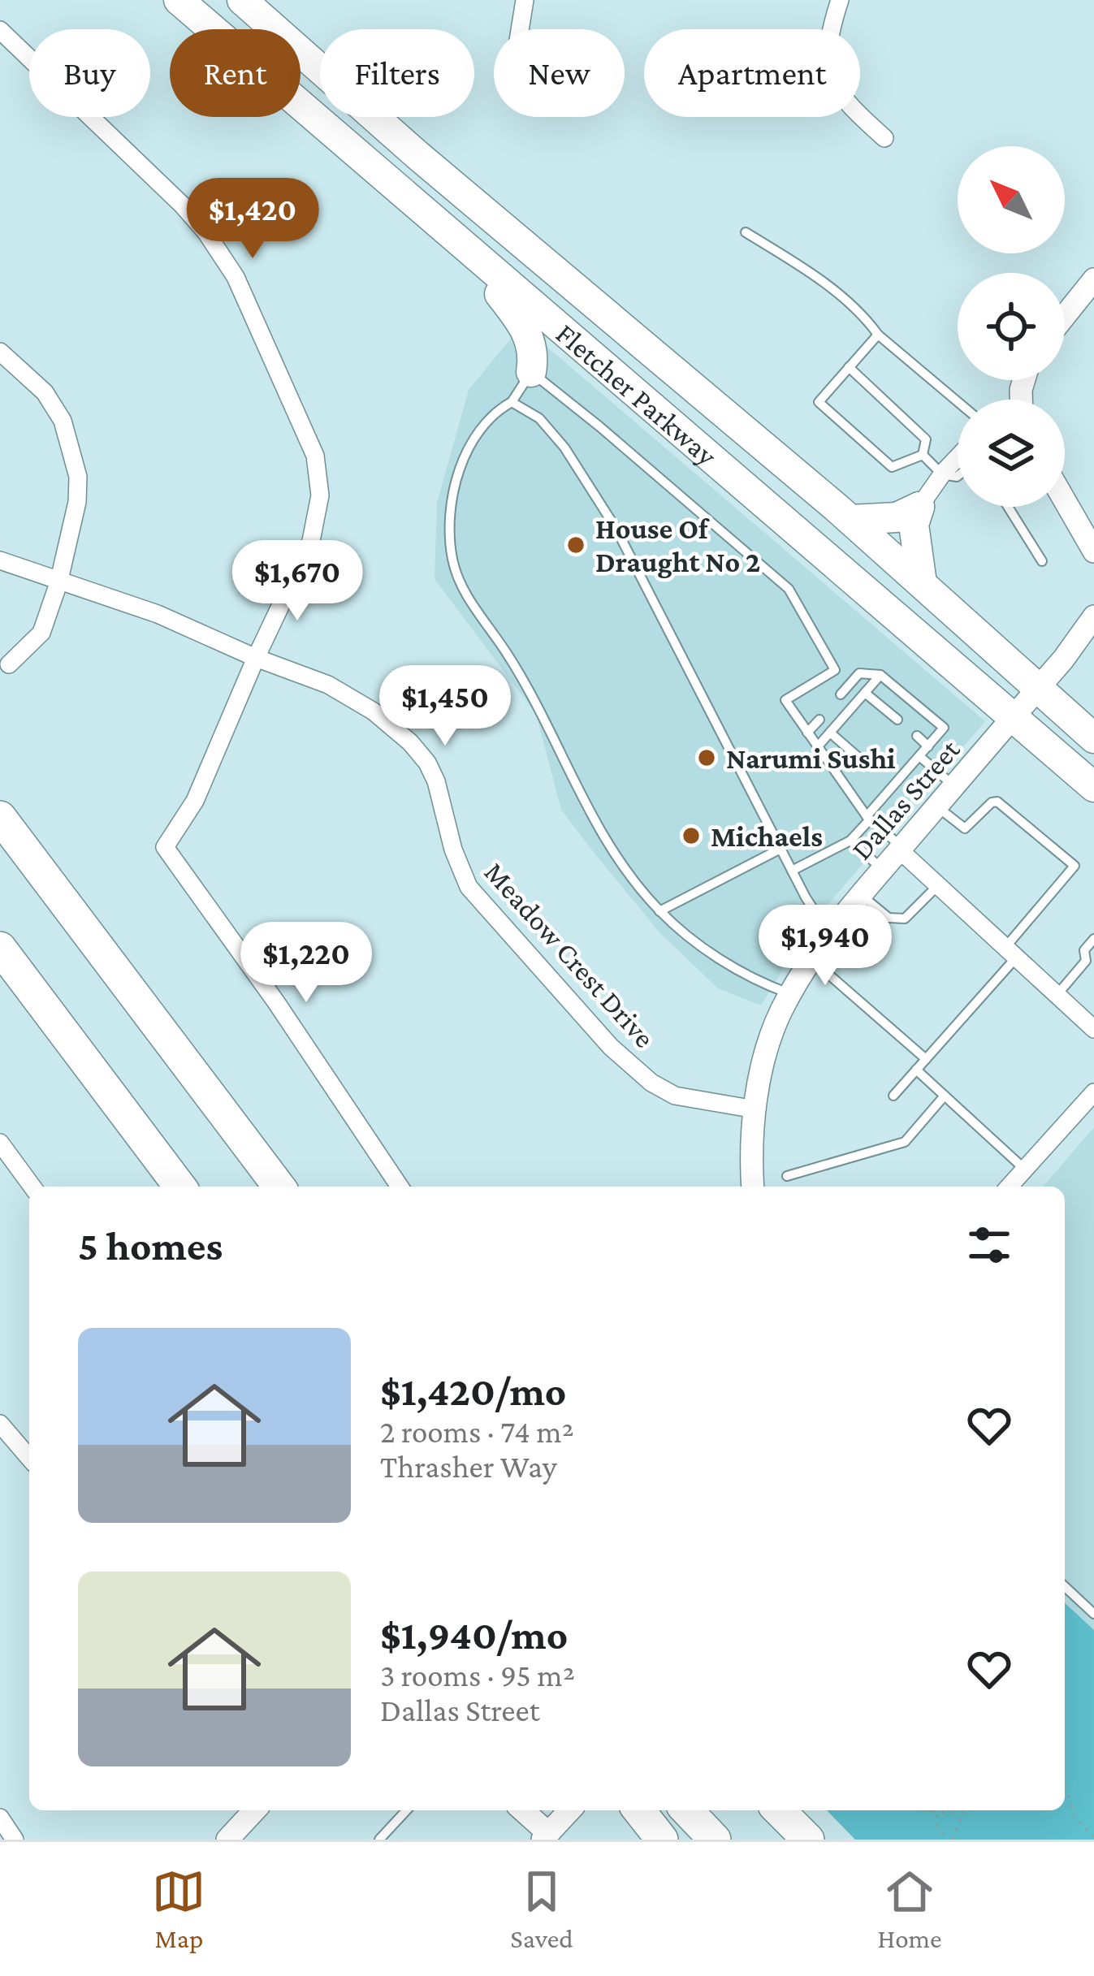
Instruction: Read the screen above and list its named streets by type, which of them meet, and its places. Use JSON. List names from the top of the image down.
{
  "streets": {
    "main road": ["Fletcher Parkway"],
    "street": ["Dallas Street", "Meadow Crest Drive"]
  },
  "crossings": [
    ["Fletcher Parkway", "Dallas Street"],
    ["Dallas Street", "Meadow Crest Drive"]
  ],
  "places": ["House Of Draught No 2", "Narumi Sushi", "Michaels"],
  "north": "top left",
  "page": {
    "chip": [
      "Buy",
      "Rent",
      "Filters",
      "New",
      "Apartment"
    ],
    "price": [
      "$1,420",
      "$1,670",
      "$1,450",
      "$1,940",
      "$1,220"
    ],
    "heading": "5 homes",
    "list": [
      {
        "name": "$1,420/mo",
        "note": "2 rooms · 74 m² · Thrasher Way"
      },
      {
        "name": "$1,940/mo",
        "note": "3 rooms · 95 m² · Dallas Street"
      }
    ],
    "tabs": ["Map", "Saved", "Home"]
  }
}
